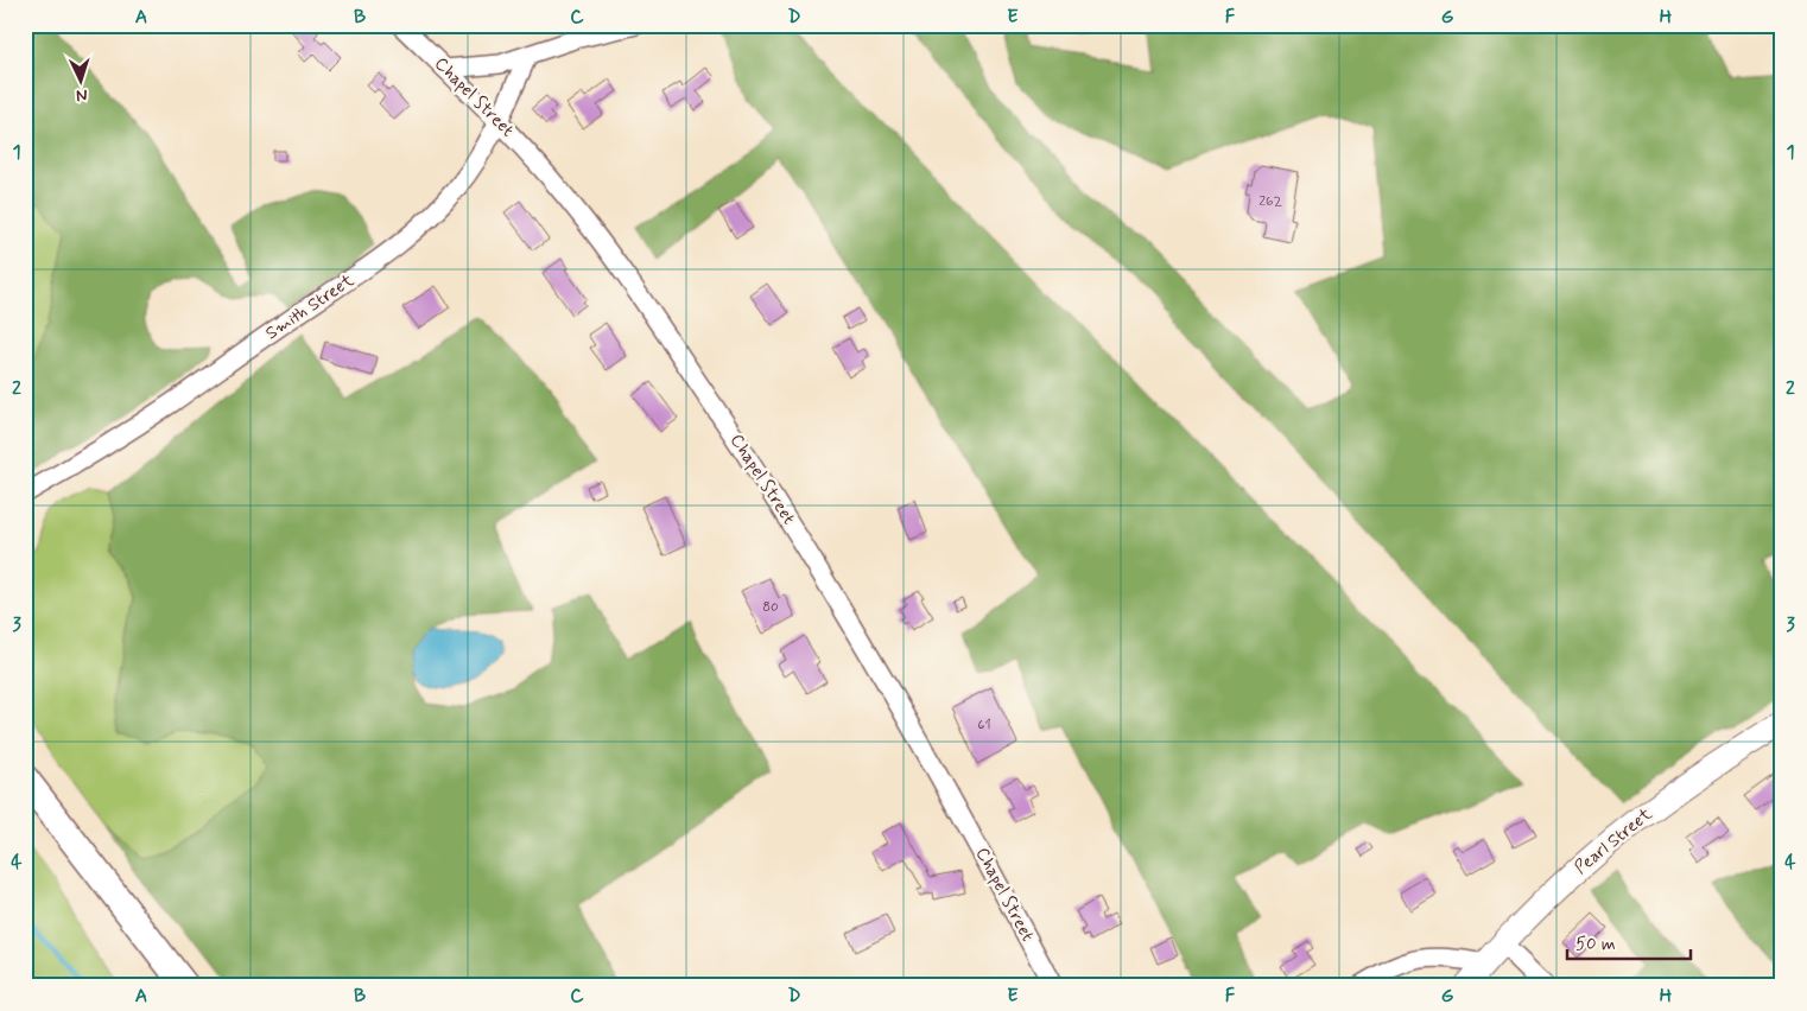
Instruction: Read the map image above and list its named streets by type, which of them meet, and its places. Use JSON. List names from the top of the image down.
{
  "streets": {
    "main road": ["Pearl Street"],
    "street": ["Chapel Street", "Smith Street"]
  },
  "crossings": [
    ["Chapel Street", "Smith Street"]
  ],
  "house_numbers": ["262", "80", "61"],
  "scale_bar": "50 m",
  "north": "bottom",
  "grid": {
    "columns": [
      "A",
      "B",
      "C",
      "D",
      "E",
      "F",
      "G",
      "H"
    ],
    "rows": [
      "1",
      "2",
      "3",
      "4"
    ]
  }
}
